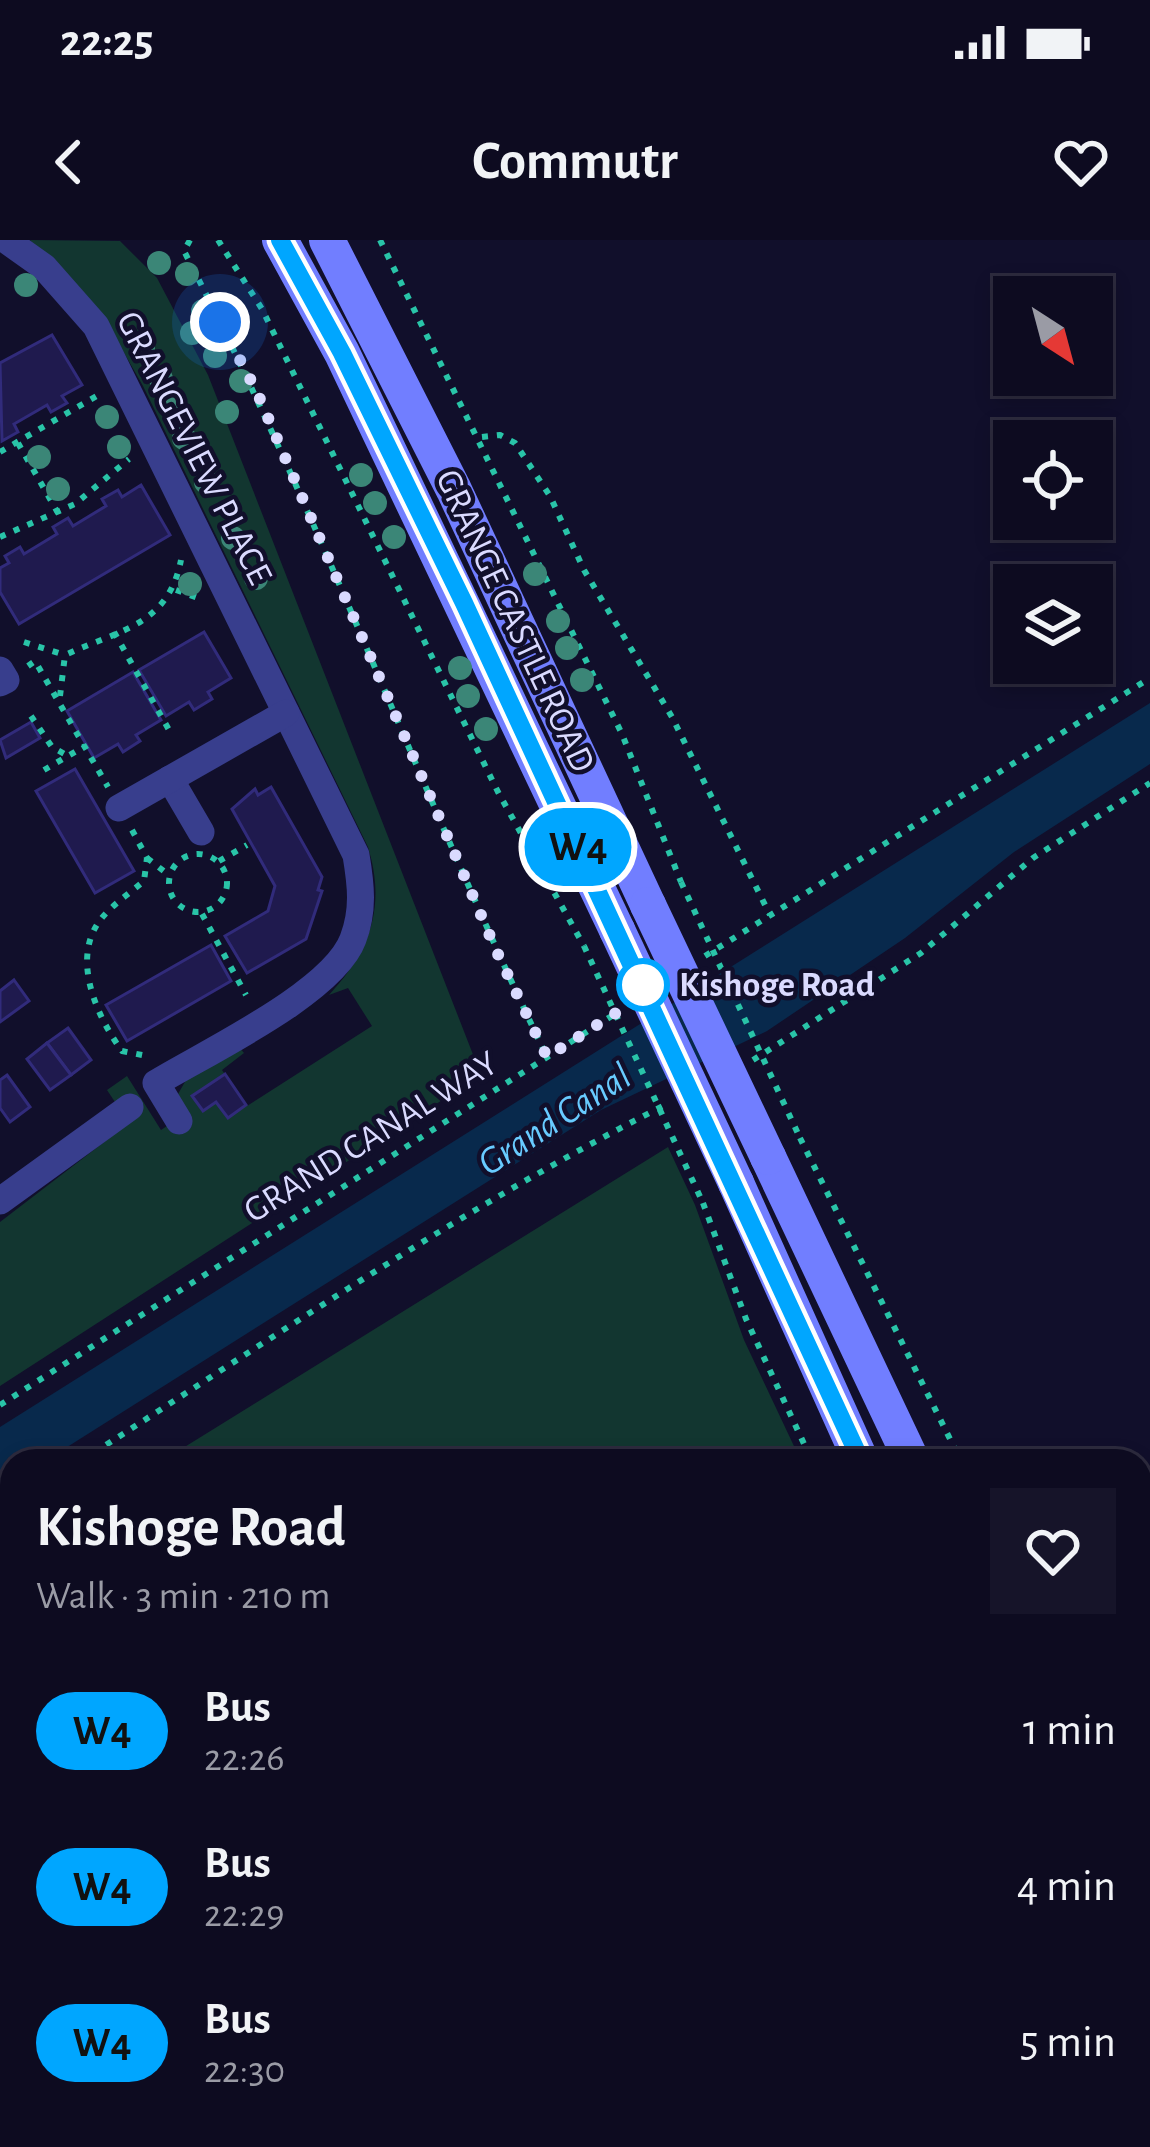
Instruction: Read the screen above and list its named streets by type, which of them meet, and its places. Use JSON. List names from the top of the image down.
{
  "streets": {
    "main road": ["GRANGE CASTLE ROAD"],
    "street": ["GRANGEVIEW PLACE"],
    "path": ["GRAND CANAL WAY"]
  },
  "water": ["Grand Canal"],
  "places": ["Kishoge Road"],
  "lines": ["bus line W4"],
  "north": "bottom right",
  "page": {
    "status": "22:25",
    "header": "Commutr",
    "on_map": "W4",
    "heading": ["Kishoge Road", "Walk · 3 min · 210 m"],
    "list": [
      {
        "mark": "W4",
        "name": "Bus",
        "note": "22:26",
        "value": "1 min"
      },
      {
        "mark": "W4",
        "name": "Bus",
        "note": "22:29",
        "value": "4 min"
      },
      {
        "mark": "W4",
        "name": "Bus",
        "note": "22:30",
        "value": "5 min"
      }
    ]
  }
}
